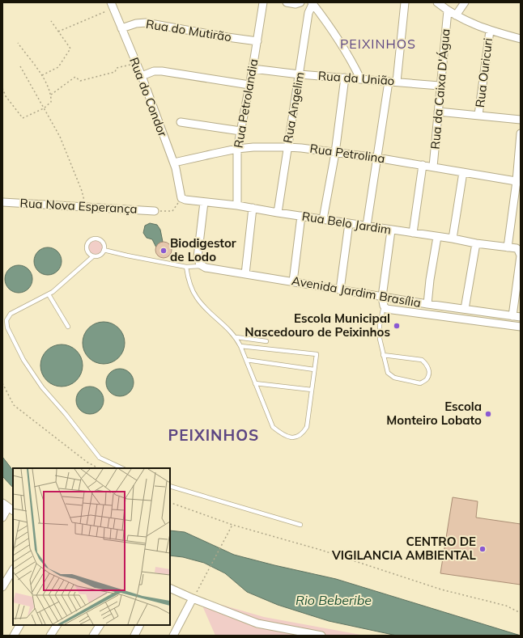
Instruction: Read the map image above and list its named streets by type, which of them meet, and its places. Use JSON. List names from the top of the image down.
{
  "streets": {
    "street": [
      "Rua do Mutirão",
      "Rua Ouricuri",
      "Rua da União",
      "Rua da Caixa D'Água",
      "Rua do Condor",
      "Rua Petrolandia",
      "Rua Angelim",
      "Rua Petrolina",
      "Rua Nova Esperança",
      "Rua Belo Jardim",
      "Avenida Jardim Brasília"
    ]
  },
  "crossings": [
    ["Rua do Mutirão", "Rua do Condor"],
    ["Rua do Mutirão", "Rua Petrolandia"],
    ["Rua da União", "Rua da Caixa D'Água"],
    ["Rua da União", "Rua Petrolandia"],
    ["Rua da União", "Rua Angelim"],
    ["Rua da Caixa D'Água", "Rua Petrolina"],
    ["Rua da Caixa D'Água", "Rua Belo Jardim"],
    ["Rua do Condor", "Rua Petrolina"],
    ["Rua do Condor", "Rua Belo Jardim"],
    ["Rua Petrolandia", "Rua Petrolina"],
    ["Rua Petrolandia", "Rua Belo Jardim"],
    ["Rua Angelim", "Rua Petrolina"],
    ["Rua Angelim", "Rua Belo Jardim"],
    ["Rua Belo Jardim", "Avenida Jardim Brasília"]
  ],
  "districts": ["PEIXINHOS", "PEIXINHOS"],
  "water": ["Rio Beberibe"],
  "places": [
    "Biodigestor de Lodo",
    "Escola Municipal Nascedouro de Peixinhos",
    "Escola Monteiro Lobato",
    "CENTRO DE VIGILANCIA AMBIENTAL"
  ]
}
